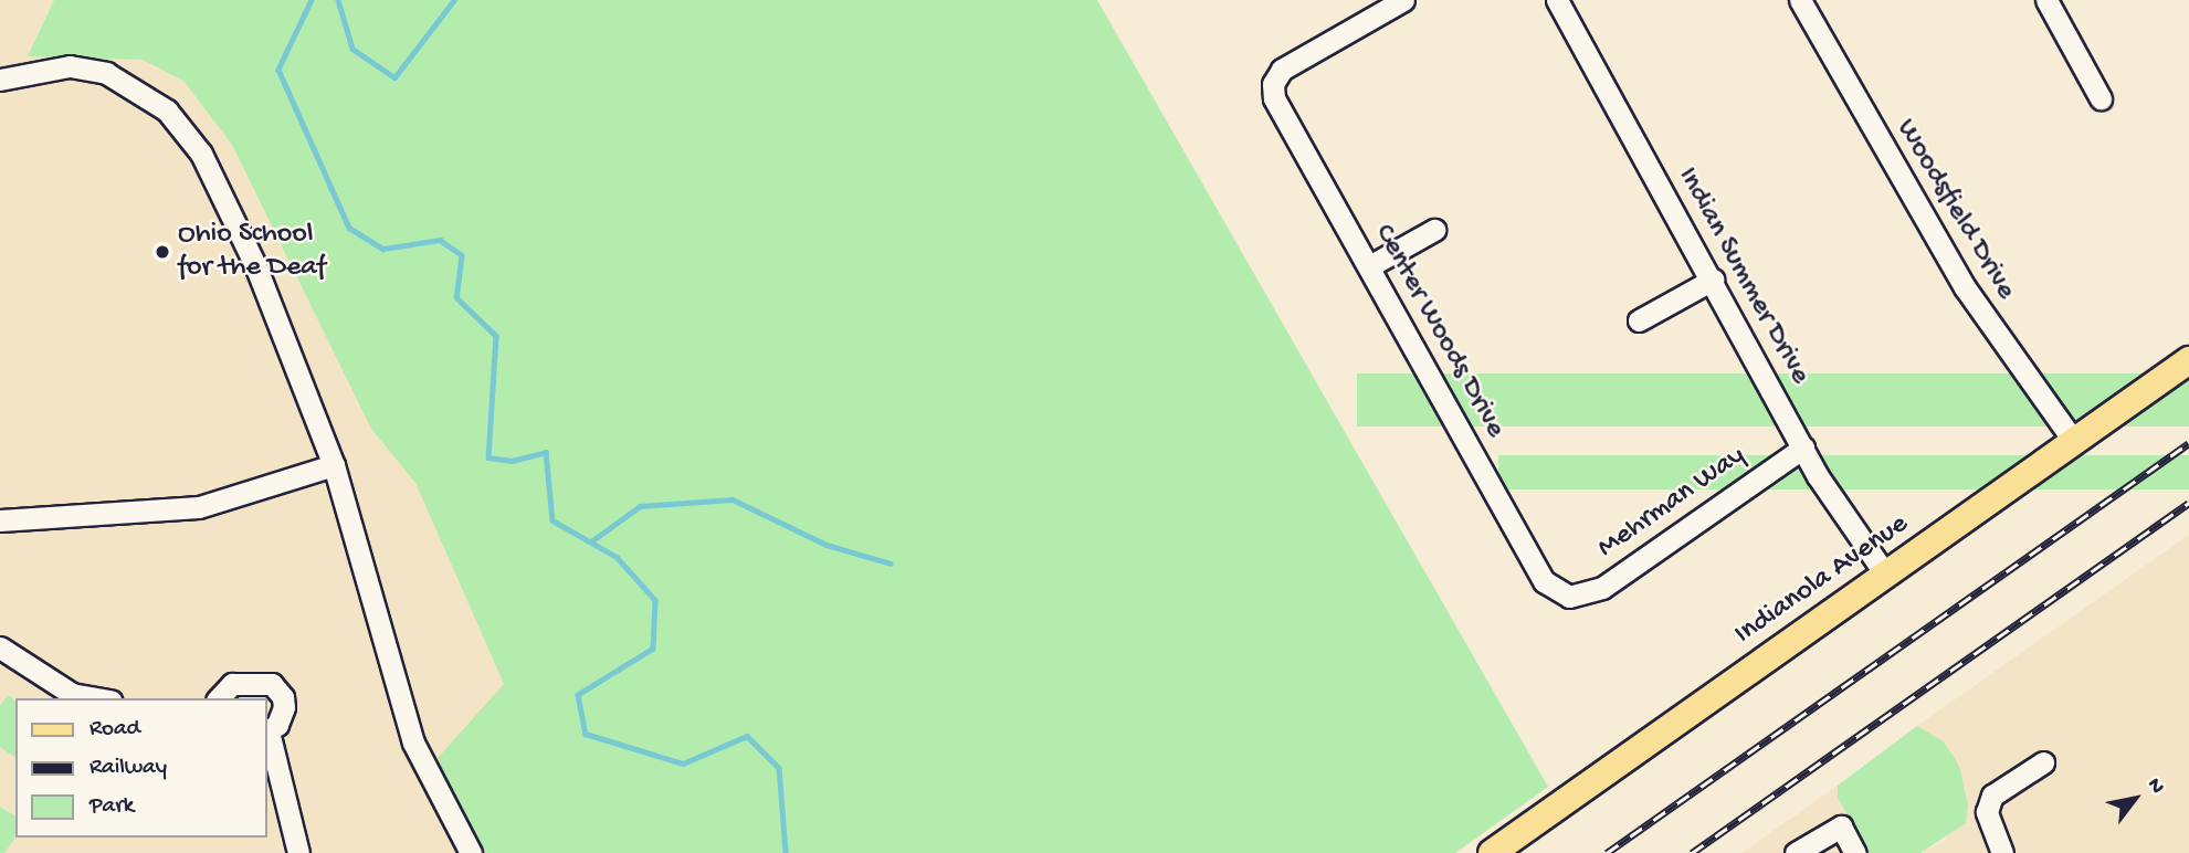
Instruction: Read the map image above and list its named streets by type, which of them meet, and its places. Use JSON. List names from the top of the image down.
{
  "streets": {
    "main road": ["Indianola Avenue"],
    "street": [
      "Woodsfield Drive",
      "Indian Summer Drive",
      "Center Woods Drive",
      "Mehrman Way"
    ]
  },
  "crossings": [
    ["Woodsfield Drive", "Indianola Avenue"],
    ["Indian Summer Drive", "Mehrman Way"],
    ["Indian Summer Drive", "Indianola Avenue"],
    ["Center Woods Drive", "Mehrman Way"]
  ],
  "places": ["Ohio School for the Deaf"],
  "legend": ["Road", "Railway", "Park"],
  "north": "top right"
}
